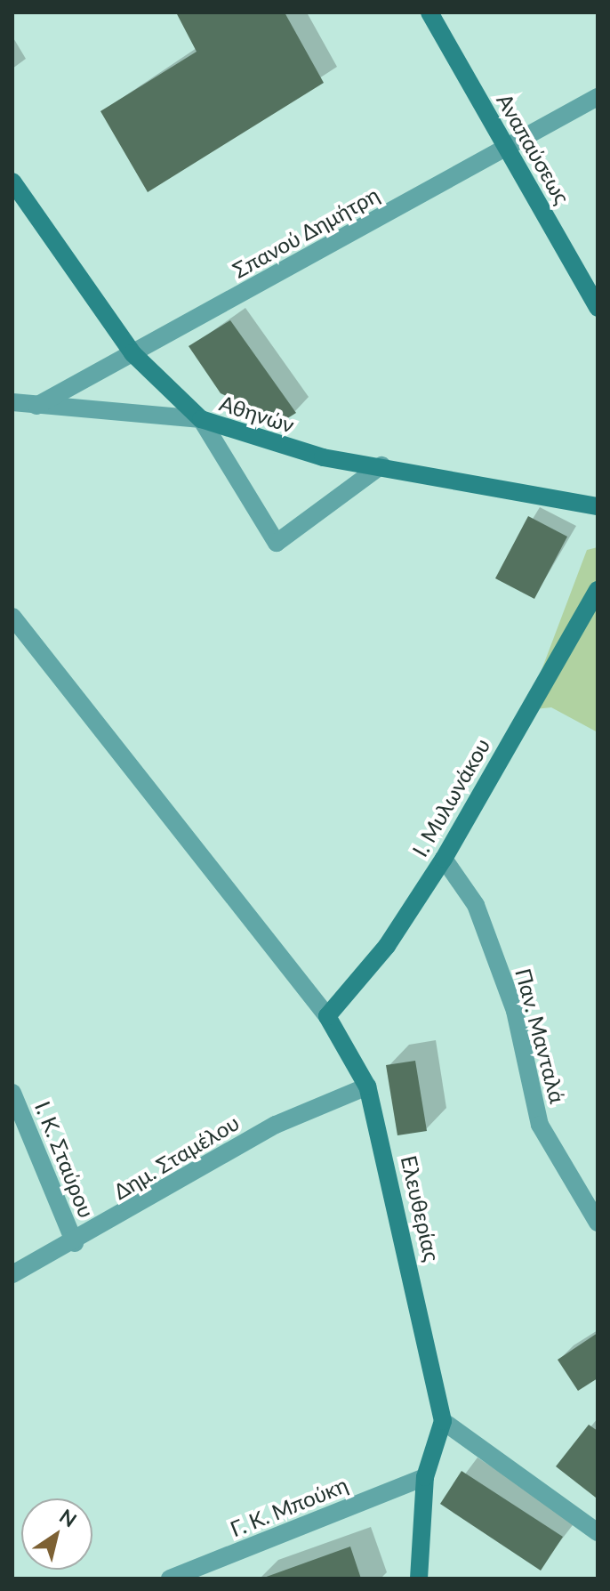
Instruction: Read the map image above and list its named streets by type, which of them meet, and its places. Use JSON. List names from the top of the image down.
{
  "streets": {
    "main road": [
      "Αναπαύσεως",
      "Αθηνών",
      "Ι. Μυλωνάκου",
      "Ελευθερίας"
    ],
    "street": [
      "Σπανού Δημήτρη",
      "Παν. Μανταλά",
      "Δημ. Σταμέλου",
      "Ι. Κ. Σταύρου",
      "Γ. Κ. Μπούκη"
    ]
  },
  "crossings": [
    ["Αναπαύσεως", "Σπανού Δημήτρη"],
    ["Σπανού Δημήτρη", "Αθηνών"],
    ["Ι. Μυλωνάκου", "Παν. Μανταλά"],
    ["Ι. Μυλωνάκου", "Ελευθερίας"],
    ["Δημ. Σταμέλου", "Ι. Κ. Σταύρου"],
    ["Δημ. Σταμέλου", "Ελευθερίας"]
  ],
  "north": "top right"
}
